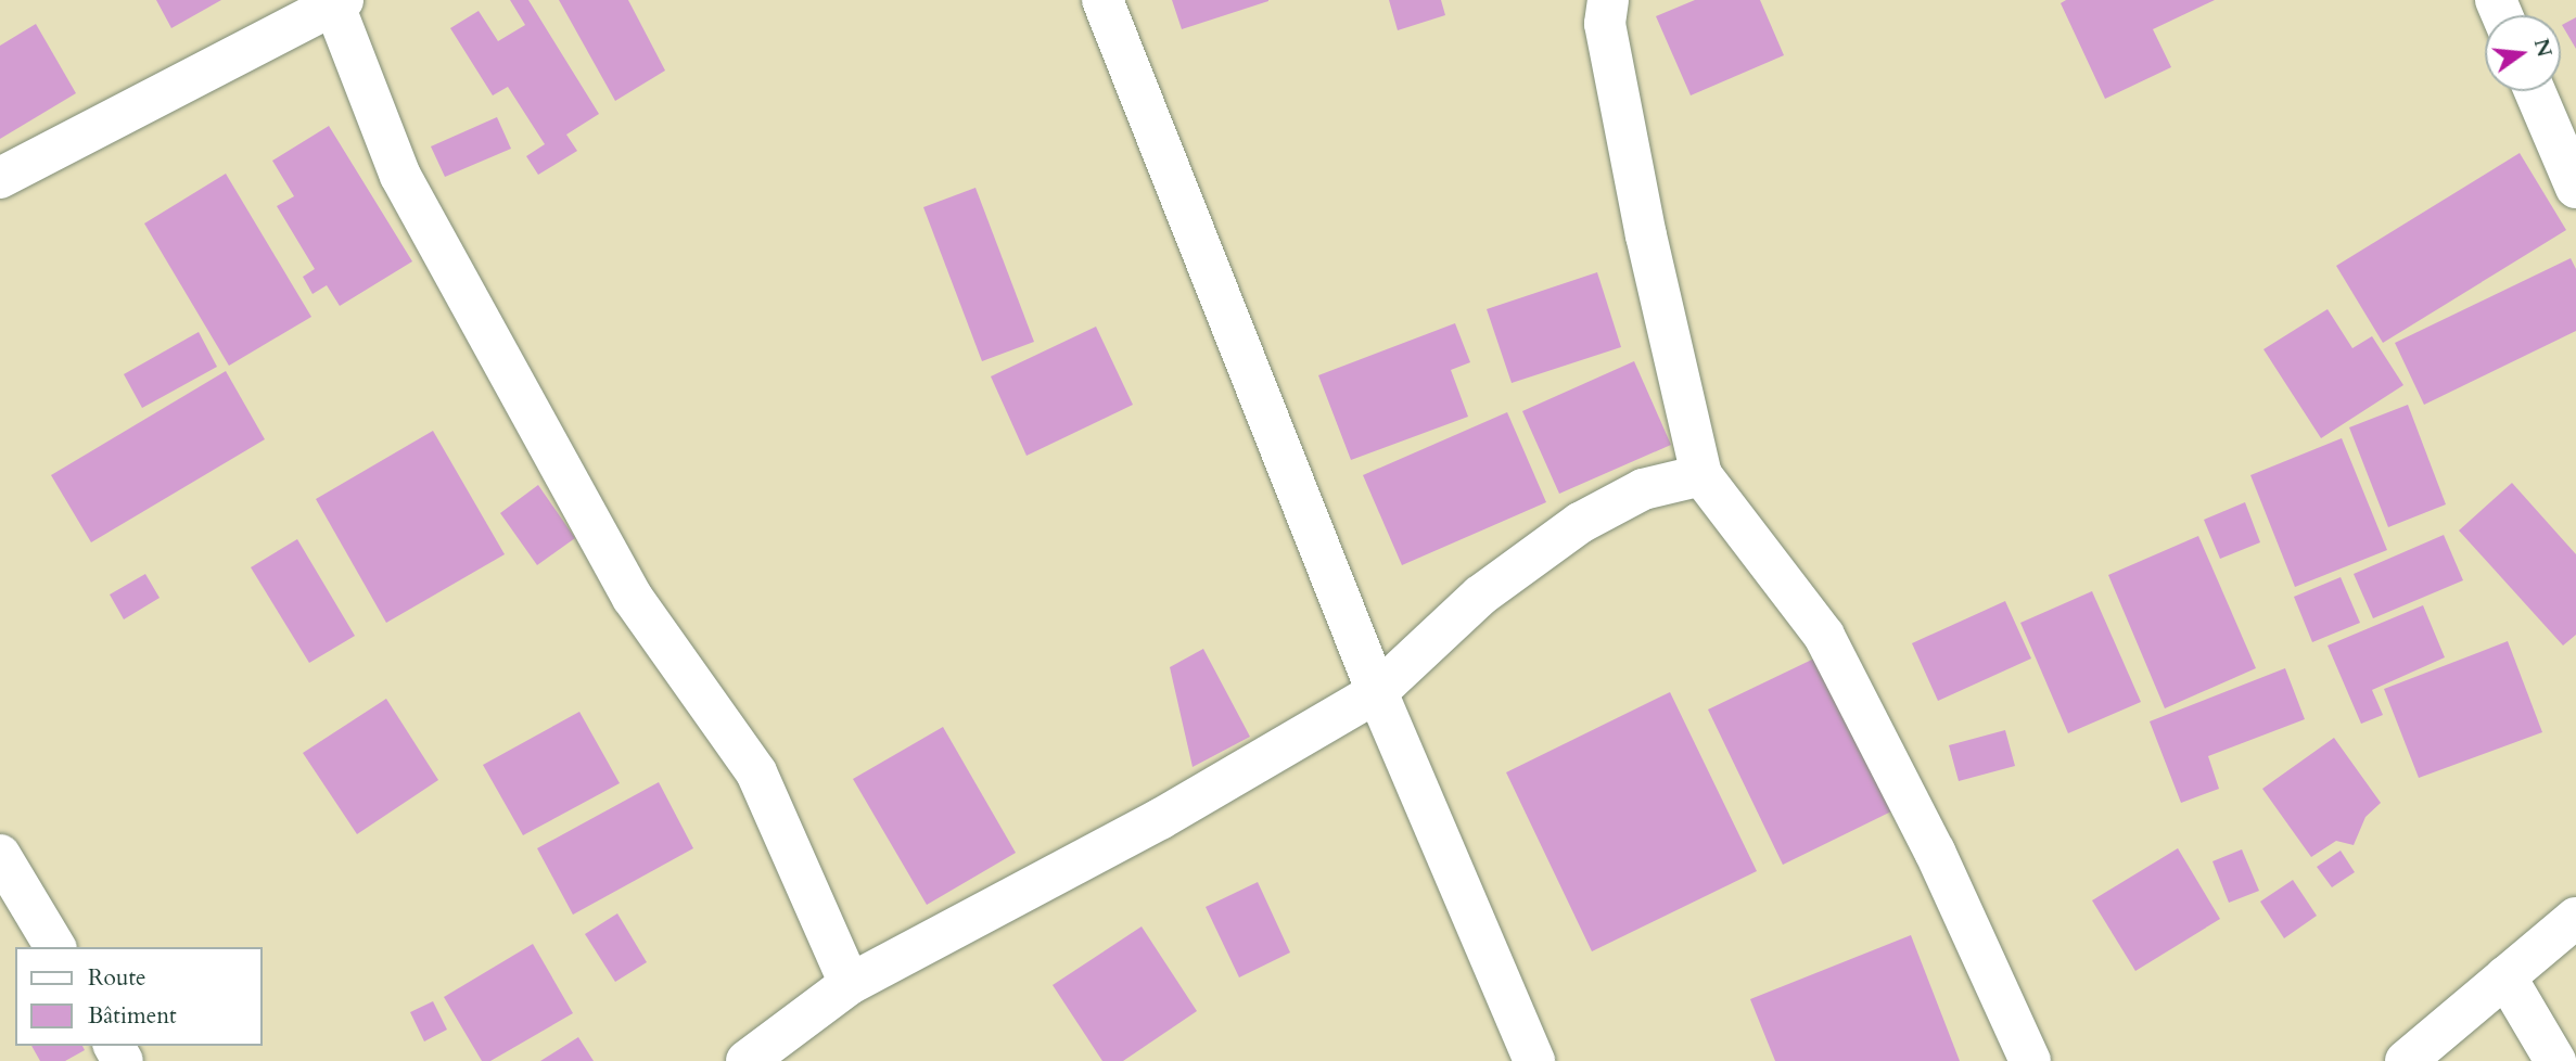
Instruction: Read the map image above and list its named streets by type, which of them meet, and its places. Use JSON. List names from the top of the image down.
{
  "legend": ["Route", "Bâtiment"],
  "north": "right"
}
